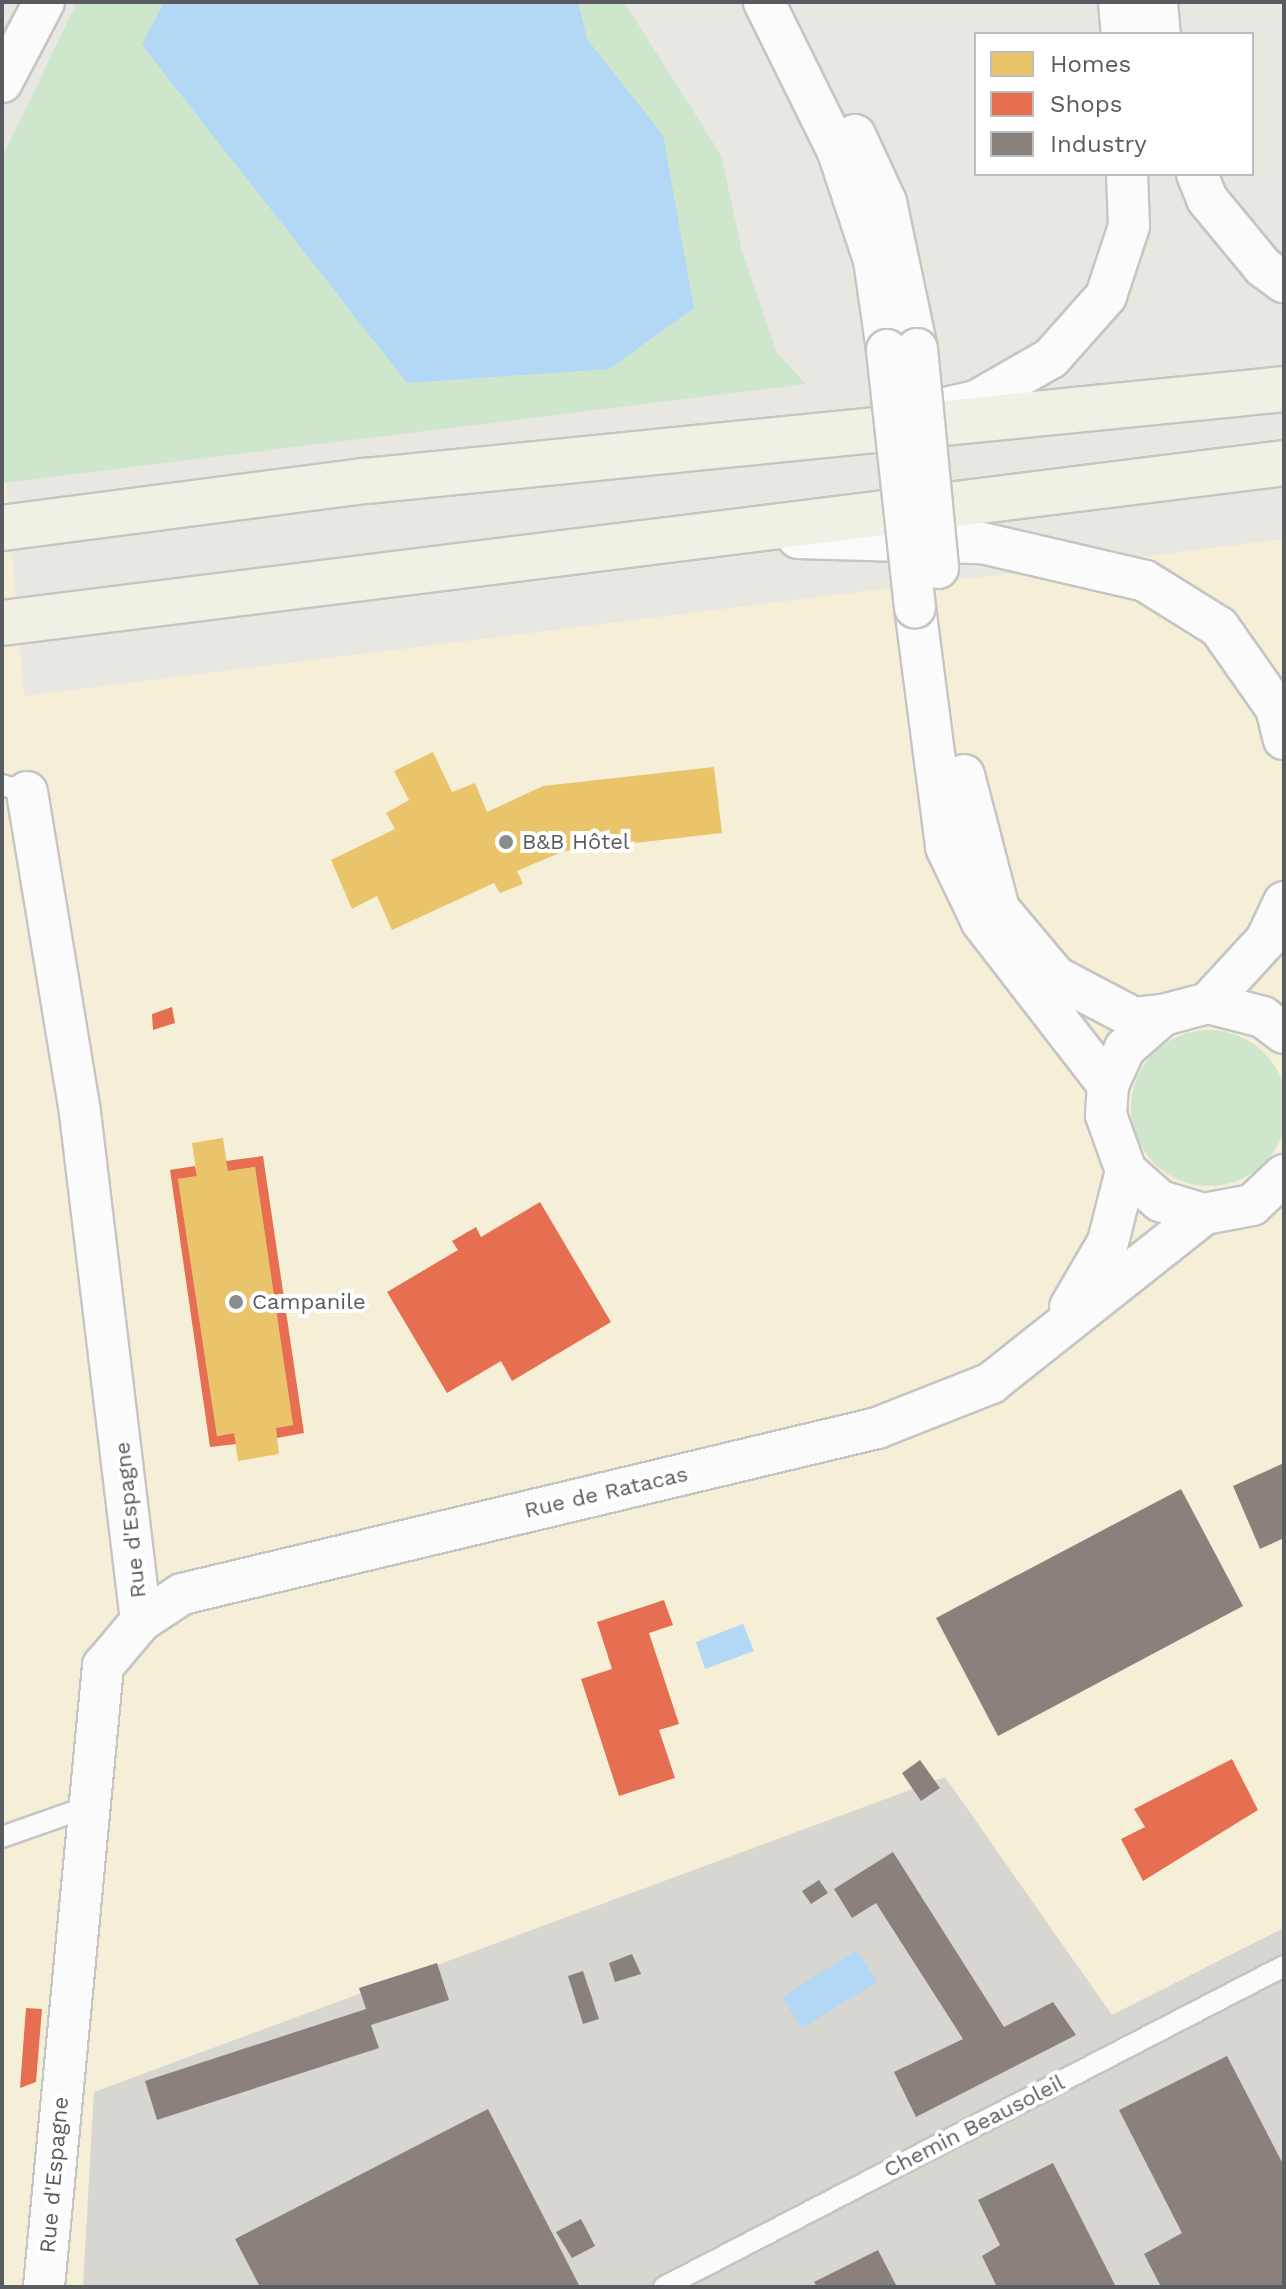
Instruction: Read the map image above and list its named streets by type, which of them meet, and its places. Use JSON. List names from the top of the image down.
{
  "streets": {
    "street": ["Rue de Ratacas", "Rue d'Espagne"],
    "lane": ["Chemin Beausoleil"]
  },
  "crossings": [
    ["Rue de Ratacas", "Rue d'Espagne"]
  ],
  "places": ["B&B Hôtel", "Campanile"],
  "legend": ["Homes", "Shops", "Industry"]
}
